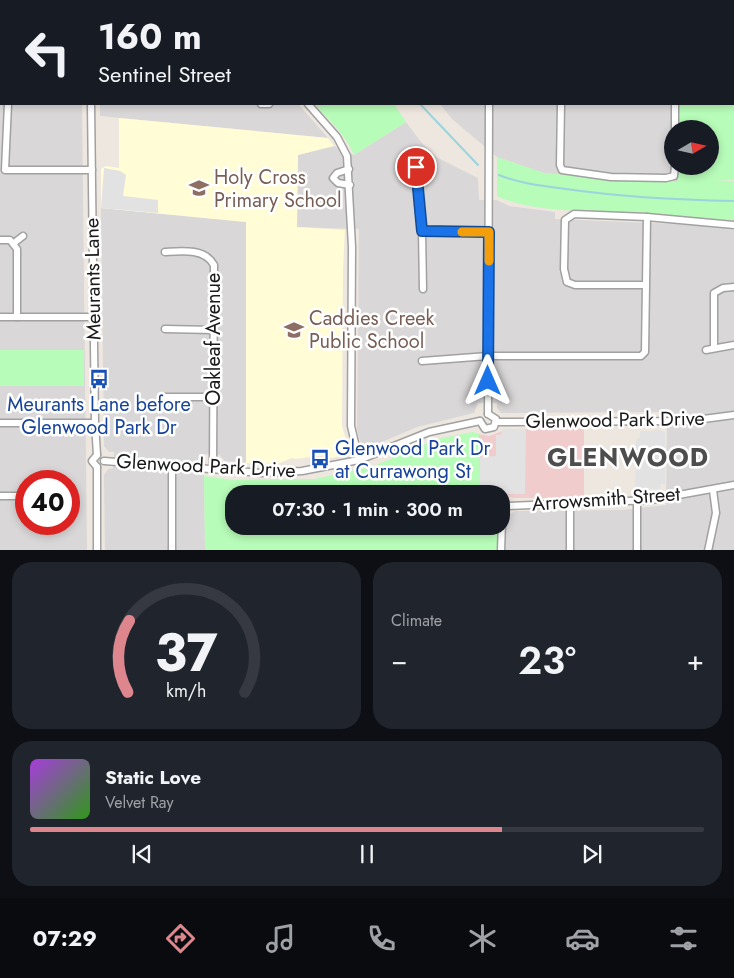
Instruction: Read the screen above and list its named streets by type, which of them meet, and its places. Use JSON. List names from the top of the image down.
{
  "streets": {
    "street": [
      "Meurants Lane",
      "Oakleaf Avenue",
      "Glenwood Park Drive",
      "Arrowsmith Street"
    ]
  },
  "crossings": [
    ["Meurants Lane", "Glenwood Park Drive"],
    ["Oakleaf Avenue", "Glenwood Park Drive"]
  ],
  "districts": ["GLENWOOD"],
  "places": {
    "school or university": ["Holy Cross Primary School", "Caddies Creek Public School"],
    "bus stop": ["Meurants Lane before Glenwood Park Dr", "Glenwood Park Dr at Currawong St"]
  },
  "north": "right",
  "page": {
    "turn": ["160 m", "Sentinel Street"],
    "limit": "40",
    "trip": "07:30 · 1 min · 300 m",
    "tile": "Climate",
    "heat": ["−", "23°", "+"],
    "song": ["Static Love", "Velvet Ray"],
    "tabs": "07:29",
    "gauge": ["37", "km/h"]
  }
}
